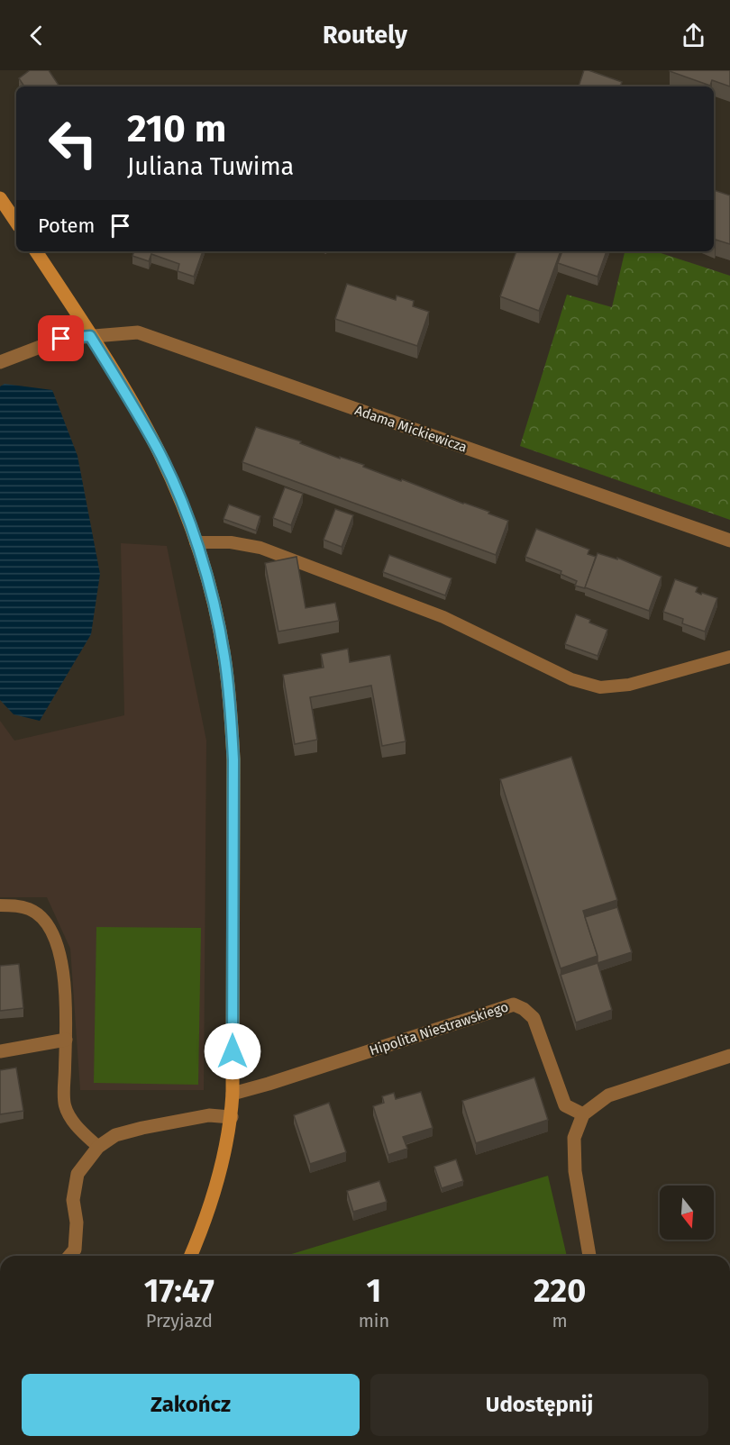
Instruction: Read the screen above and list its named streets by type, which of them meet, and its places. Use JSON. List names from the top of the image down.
{
  "streets": {
    "street": ["Adama Mickiewicza", "Hipolita Niestrawskiego"]
  },
  "north": "bottom",
  "page": {
    "header": "Routely",
    "turn": ["210 m", "Juliana Tuwima"],
    "then": "Potem",
    "eta": [
      "17:47",
      "Przyjazd",
      "1",
      "min",
      "220",
      "m"
    ],
    "buttons": ["Zakończ", "Udostępnij"]
  }
}
